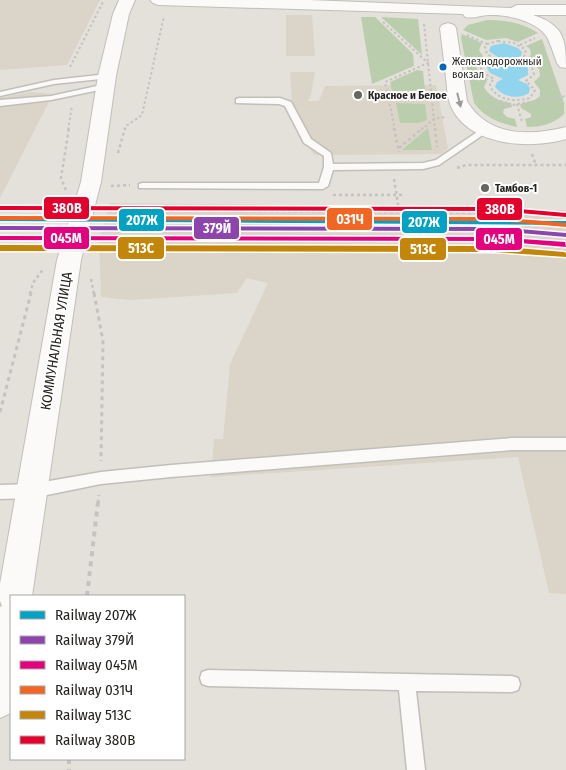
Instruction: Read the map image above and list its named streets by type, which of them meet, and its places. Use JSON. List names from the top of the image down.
{
  "streets": {
    "main road": ["КОММУНАЛЬНАЯ УЛИЦА"]
  },
  "places": ["Железнодорожный вокзал", "Красное и Белое", "Тамбов-1"],
  "lines": [
    "rail line 380В",
    "rail line 031Ч",
    "rail line 207Ж",
    "rail line 379Й",
    "rail line 045М",
    "rail line 513С"
  ],
  "legend": [
    "Railway 207Ж",
    "Railway 379Й",
    "Railway 045М",
    "Railway 031Ч",
    "Railway 513С",
    "Railway 380В"
  ]
}
